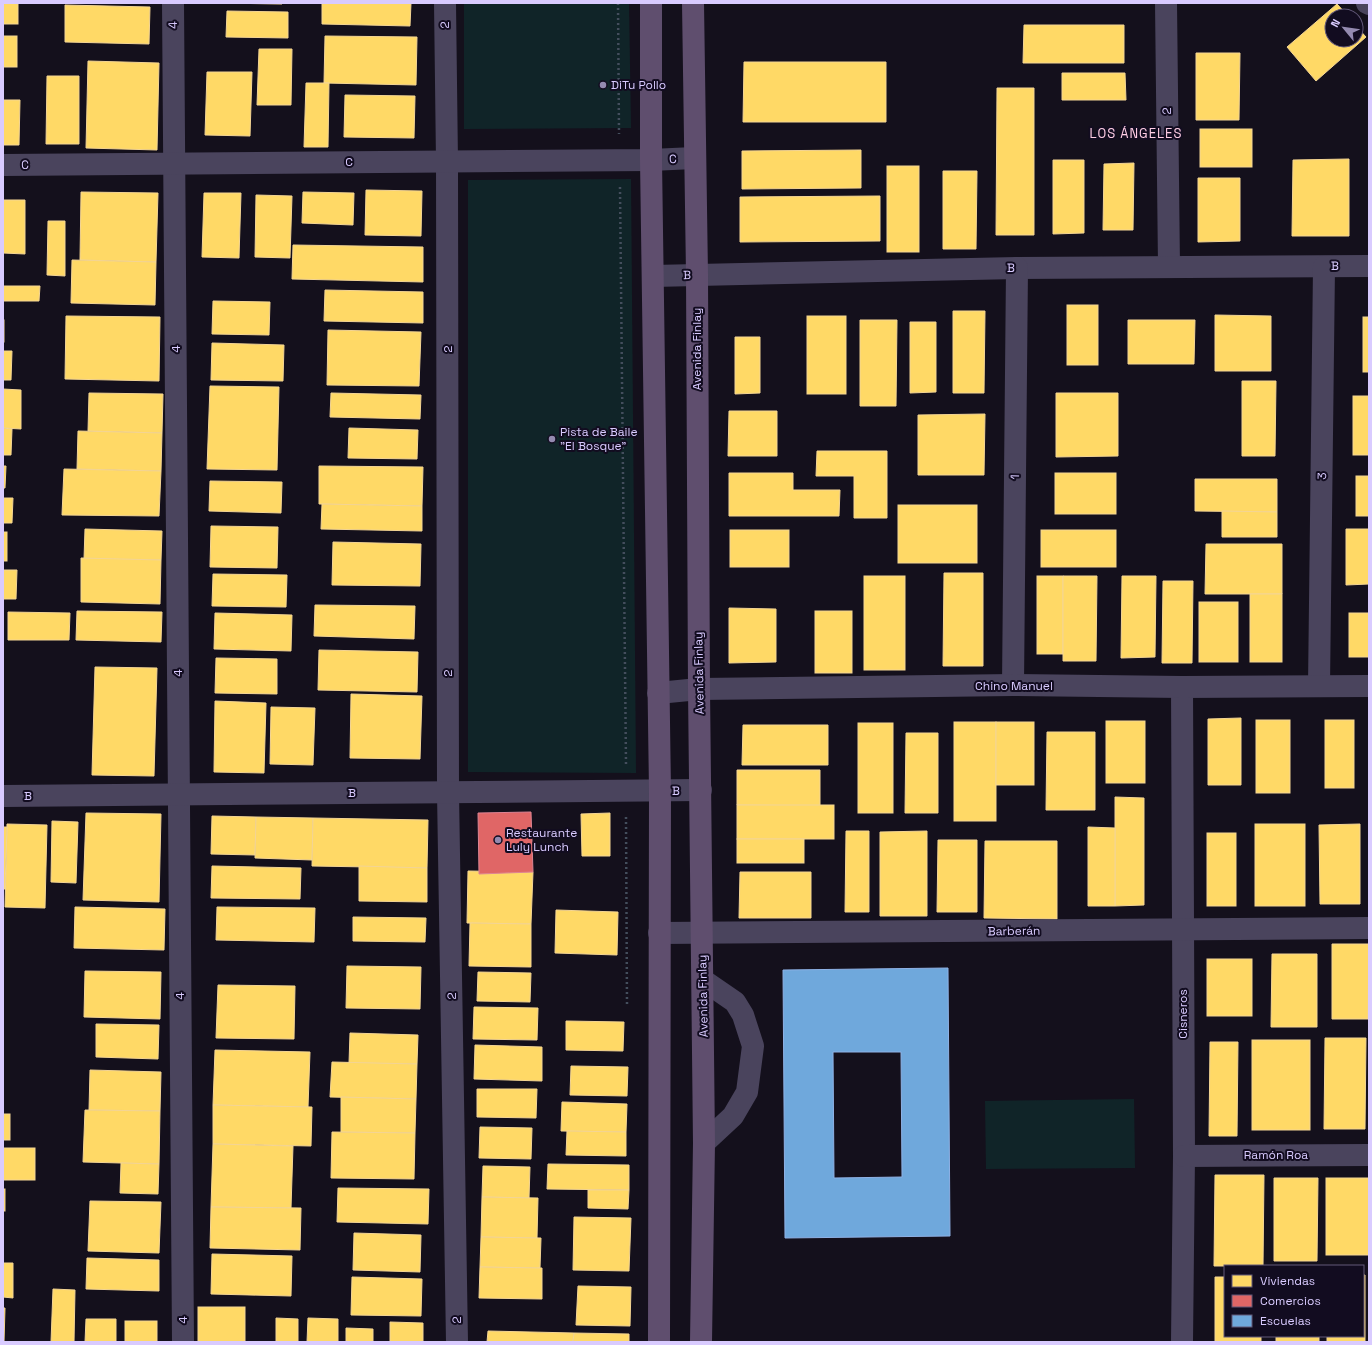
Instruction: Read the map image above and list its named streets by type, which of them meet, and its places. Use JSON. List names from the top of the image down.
{
  "streets": {
    "main road": ["Avenida Finlay"],
    "street": [
      "4",
      "2",
      "C",
      "B",
      "3",
      "1",
      "Chino Manuel",
      "Barberán",
      "Cisneros",
      "Ramón Roa"
    ]
  },
  "crossings": [
    ["4", "C"],
    ["4", "B"],
    ["2", "C"],
    ["2", "B"],
    ["C", "Avenida Finlay"],
    ["B", "Avenida Finlay"],
    ["B", "3"],
    ["B", "1"],
    ["Avenida Finlay", "Chino Manuel"],
    ["Avenida Finlay", "Barberán"],
    ["3", "Chino Manuel"],
    ["1", "Chino Manuel"],
    ["Chino Manuel", "Cisneros"],
    ["Barberán", "Cisneros"],
    ["Cisneros", "Ramón Roa"]
  ],
  "districts": ["LOS ÁNGELES"],
  "places": ["DiTu Pollo", "Pista de Baile \"El Bosque\"", "Restaurante Luly Lunch"],
  "legend": ["Viviendas", "Comercios", "Escuelas"],
  "north": "top left"
}
